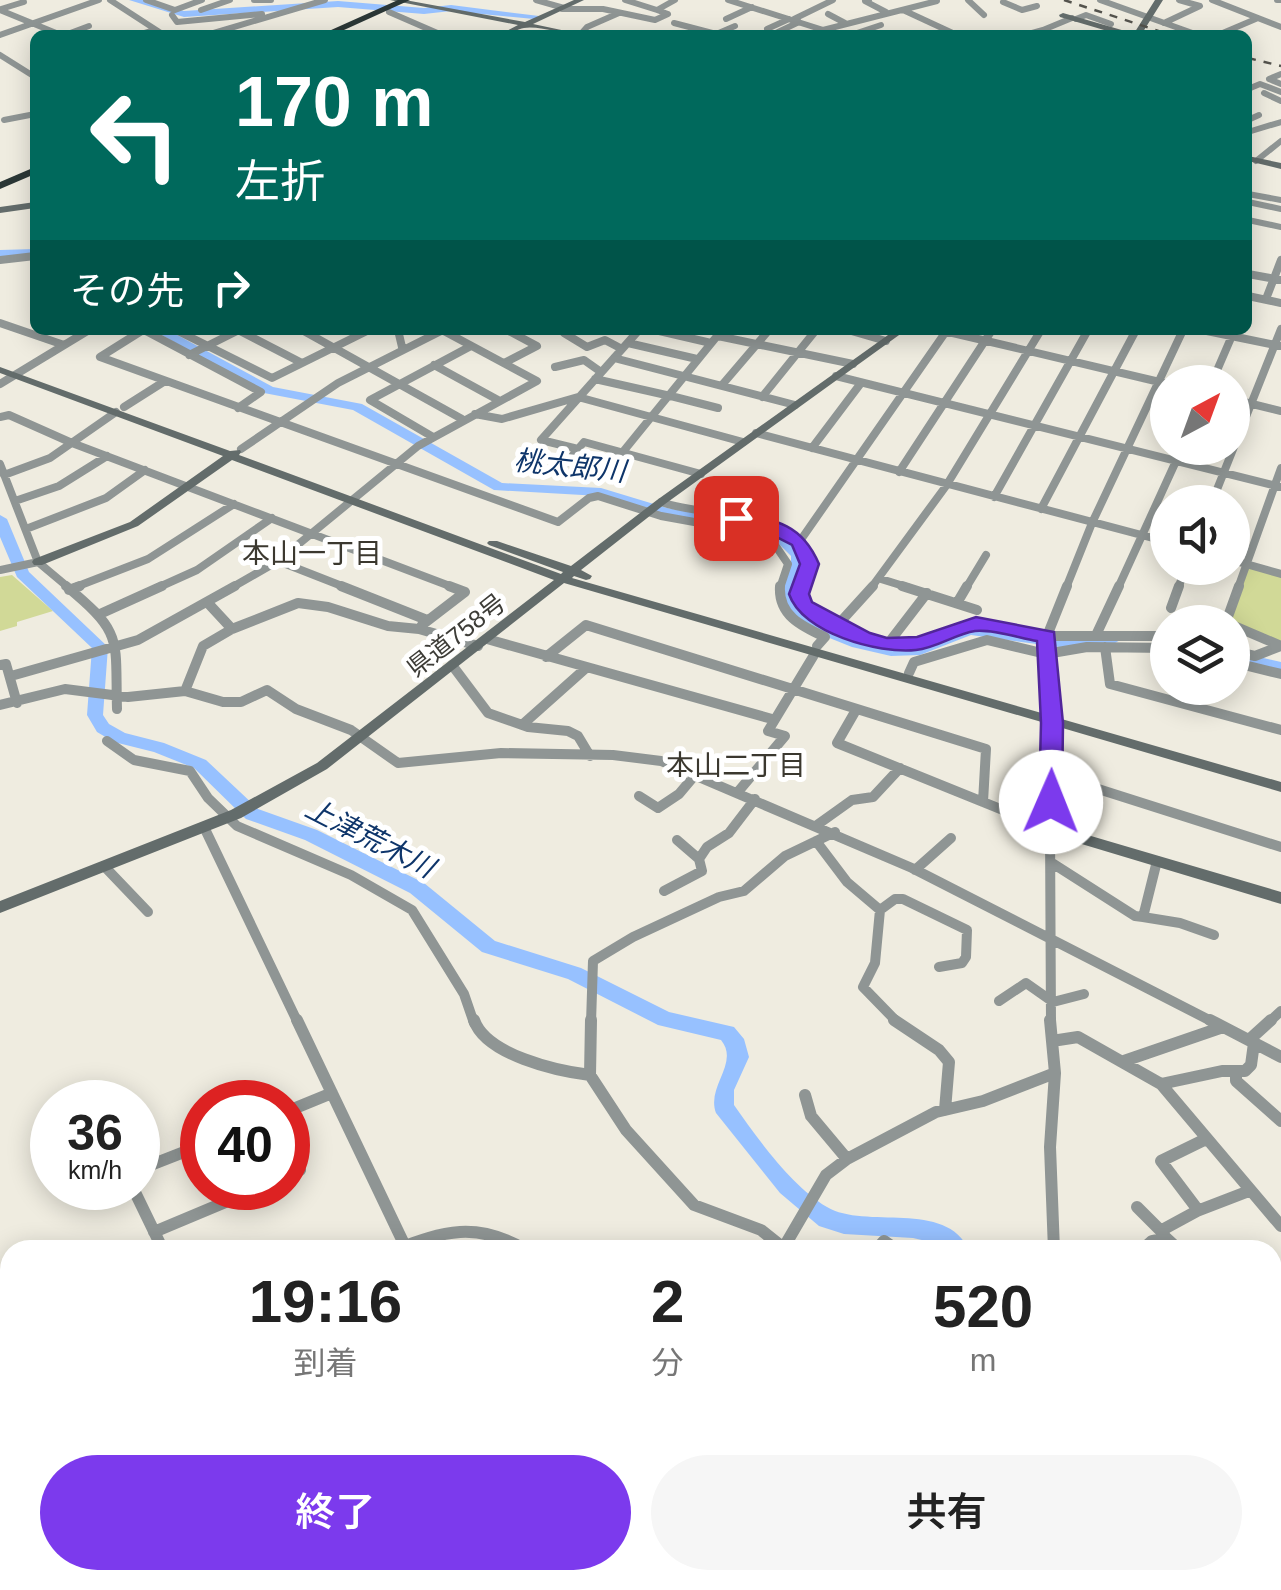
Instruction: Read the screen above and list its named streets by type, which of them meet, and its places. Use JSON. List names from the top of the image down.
{
  "streets": {
    "main road": ["県道758号"]
  },
  "districts": ["本山一丁目", "本山二丁目"],
  "water": ["桃太郎川", "上津荒木川"],
  "north": "top right",
  "page": {
    "turn": ["170 m", "左折"],
    "then": "その先",
    "speed": "36 km/h",
    "limit": "40",
    "eta": [
      "19:16",
      "到着",
      "2",
      "分",
      "520",
      "m"
    ],
    "buttons": ["終了", "共有"]
  }
}
